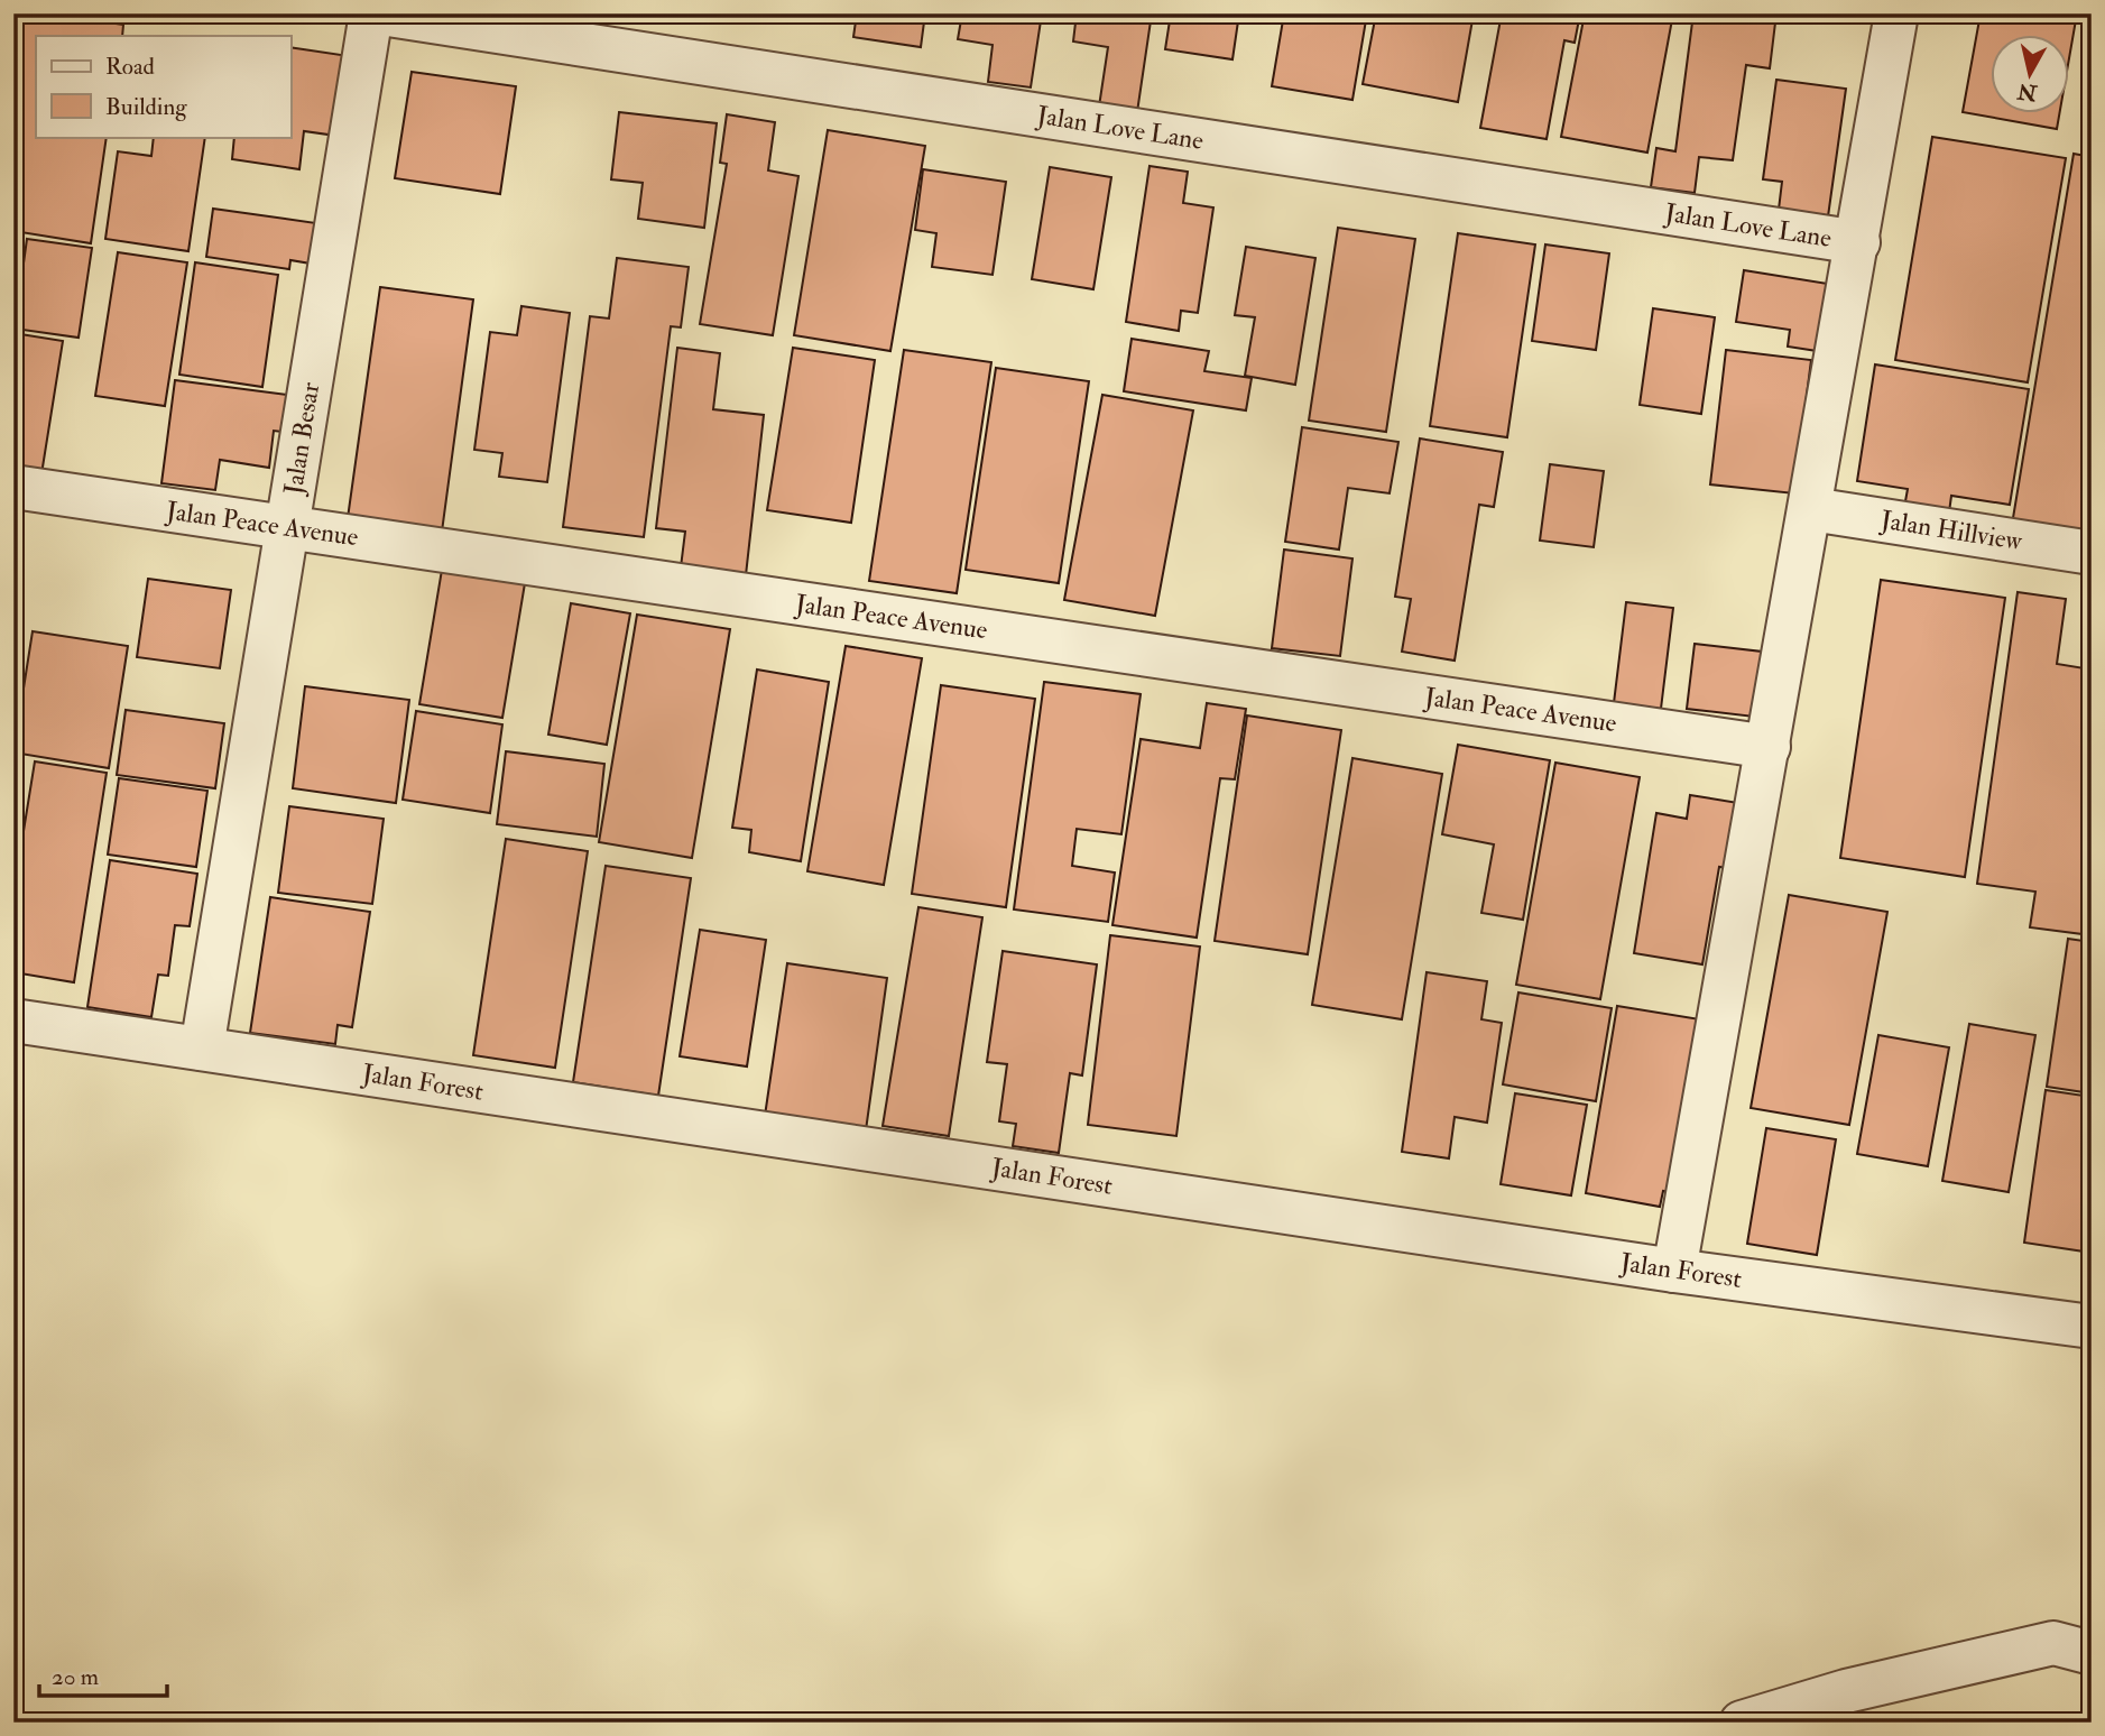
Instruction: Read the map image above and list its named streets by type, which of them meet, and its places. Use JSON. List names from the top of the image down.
{
  "streets": {
    "street": [
      "Jalan Love Lane",
      "Jalan Besar",
      "Jalan Peace Avenue",
      "Jalan Hillview",
      "Jalan Forest"
    ]
  },
  "crossings": [
    ["Jalan Besar", "Jalan Peace Avenue"],
    ["Jalan Besar", "Jalan Forest"]
  ],
  "legend": ["Road", "Building"],
  "scale_bar": "20 m",
  "north": "bottom"
}
